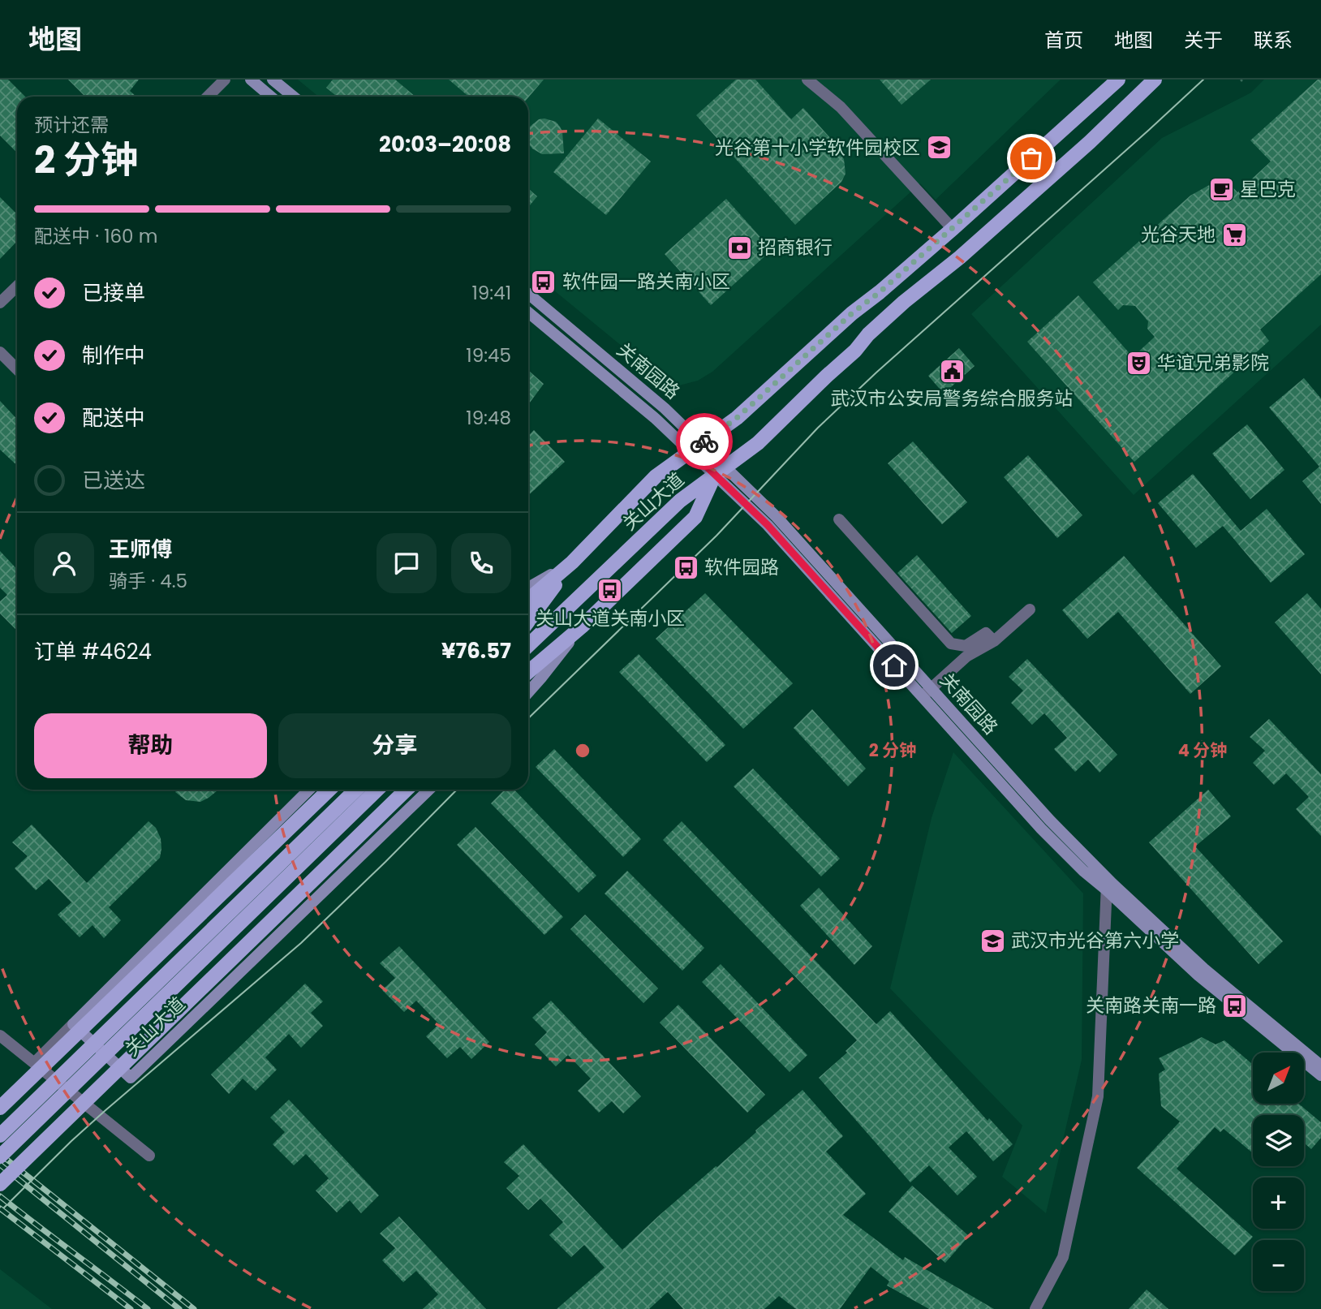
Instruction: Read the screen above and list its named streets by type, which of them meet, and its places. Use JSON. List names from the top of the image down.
{
  "streets": {
    "main road": ["关南园路", "关山大道"]
  },
  "crossings": [
    ["关南园路", "关山大道"]
  ],
  "places": {
    "school or university": ["光谷第十小学软件园校区", "武汉市光谷第六小学"],
    "cafe": ["星巴克"],
    "supermarket": ["光谷天地"],
    "bank": ["招商银行"],
    "bus stop": [
      "软件园一路关南小区",
      "软件园路",
      "关山大道关南小区",
      "关南路关南一路"
    ],
    "theatre": ["华谊兄弟影院"],
    "public building": ["武汉市公安局警务综合服务站"]
  },
  "north": "top right",
  "page": {
    "header": "地图",
    "nav": [
      "首页",
      "地图",
      "关于",
      "联系"
    ],
    "heading": ["2 分钟", "预计还需", "20:03–20:08"],
    "panel": [
      "王师傅",
      "骑手 · 4.5",
      "订单 #4624",
      "¥76.57"
    ],
    "bar": "配送中 · 160 m",
    "list": [
      ["已接单", "19:41"],
      ["制作中", "19:45"],
      ["配送中", "19:48"],
      "已送达"
    ],
    "buttons": ["帮助", "分享"],
    "map_buttons": ["+", "−"]
  },
  "rings": ["2 分钟", "4 分钟"]
}
